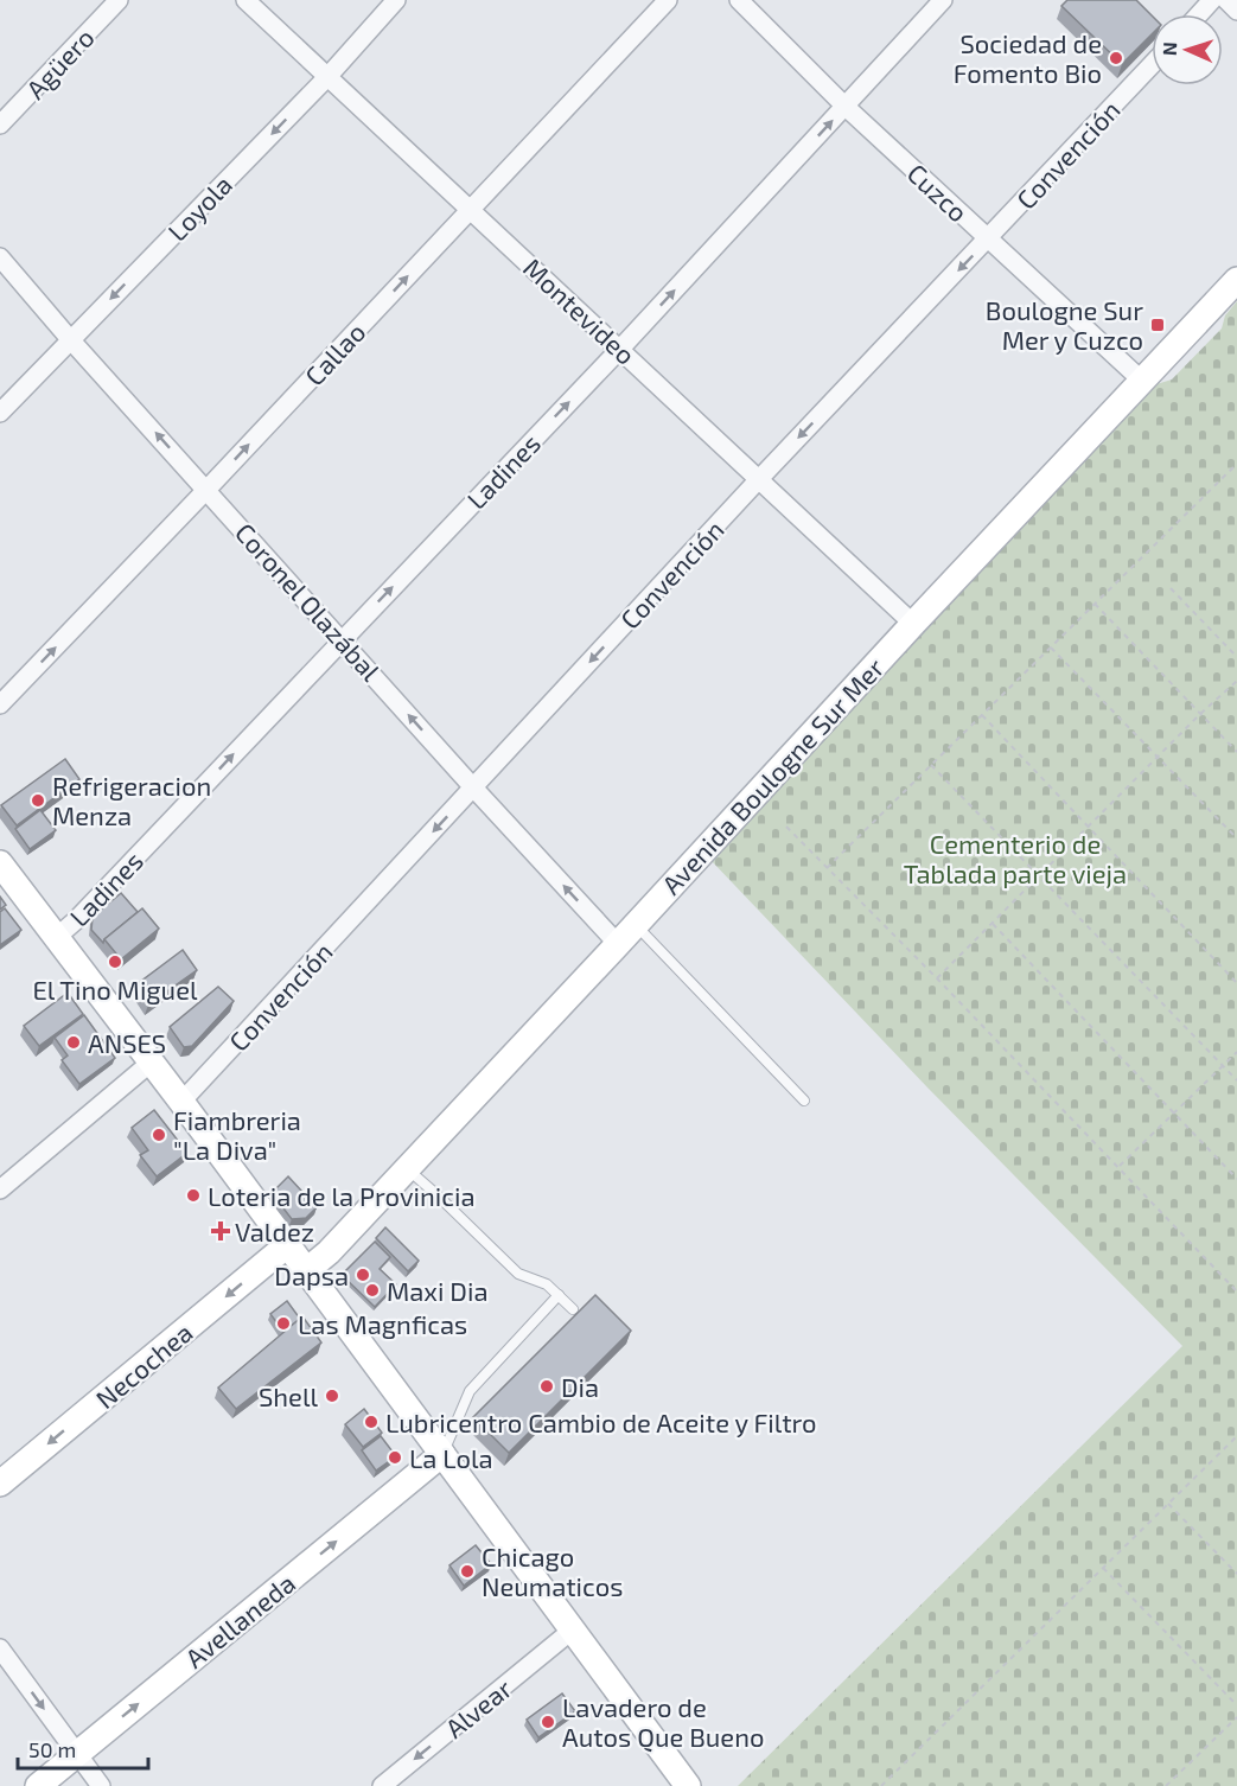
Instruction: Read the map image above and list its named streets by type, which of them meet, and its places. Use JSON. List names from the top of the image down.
{
  "streets": {
    "main road": ["Avenida Boulogne Sur Mer", "Necochea", "Avellaneda"],
    "street": [
      "Agüero",
      "Convención",
      "Cuzco",
      "Loyola",
      "Montevideo",
      "Callao",
      "Ladines",
      "Coronel Olazábal",
      "Alvear"
    ]
  },
  "crossings": [
    ["Convención", "Cuzco"],
    ["Convención", "Montevideo"],
    ["Convención", "Coronel Olazábal"],
    ["Cuzco", "Ladines"],
    ["Cuzco", "Avenida Boulogne Sur Mer"],
    ["Loyola", "Montevideo"],
    ["Loyola", "Coronel Olazábal"],
    ["Montevideo", "Callao"],
    ["Montevideo", "Ladines"],
    ["Montevideo", "Avenida Boulogne Sur Mer"],
    ["Callao", "Coronel Olazábal"],
    ["Ladines", "Coronel Olazábal"],
    ["Coronel Olazábal", "Avenida Boulogne Sur Mer"]
  ],
  "one_way": [
    "Convención",
    "Loyola",
    "Callao",
    "Ladines",
    "Coronel Olazábal",
    "Necochea",
    "Avellaneda",
    "Alvear"
  ],
  "parks": ["Cementerio de Tablada parte vieja"],
  "places": {
    "other": [
      "Sociedad de Fomento Bio",
      "Refrigeracion Menza",
      "El Tino Miguel",
      "ANSES",
      "Fiambreria \"La Diva\"",
      "Loteria de la Provinicia",
      "Dapsa",
      "Maxi Dia",
      "Las Magnficas",
      "Dia",
      "Shell",
      "Lubricentro Cambio de Aceite y Filtro",
      "La Lola",
      "Chicago Neumaticos",
      "Lavadero de Autos Que Bueno"
    ],
    "transit": ["Boulogne Sur Mer y Cuzco"],
    "health": ["Valdez"]
  },
  "scale_bar": "50 m",
  "north": "left"
}
